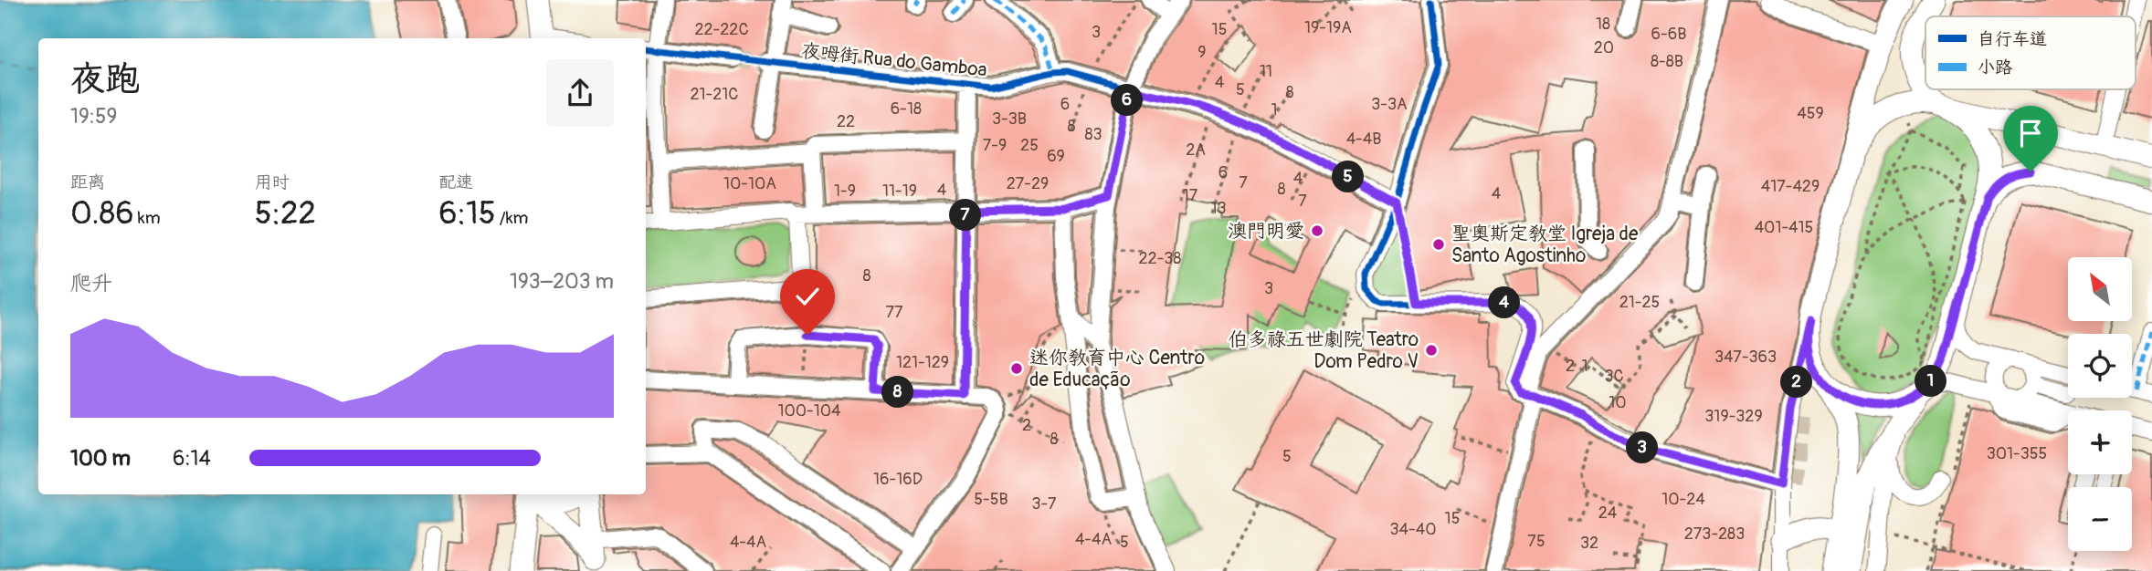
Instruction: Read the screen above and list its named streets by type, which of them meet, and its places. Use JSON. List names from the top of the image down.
{
  "streets": {
    "street": ["夜呣街 Rua do Gamboa"]
  },
  "places": [
    "澳門明愛",
    "聖奧斯定教堂 Igreja de Santo Agostinho",
    "伯多祿五世劇院 Teatro Dom Pedro V",
    "迷你教育中心 Centro de Educação"
  ],
  "house_numbers": [
    "18",
    "19-19A",
    "22-22C",
    "15",
    "3",
    "6-6B",
    "20",
    "9",
    "8-8B",
    "11",
    "4",
    "5",
    "8",
    "21-21C",
    "6",
    "3-3A",
    "6-18",
    "1",
    "459",
    "3-3B",
    "22",
    "8",
    "83",
    "4-4B",
    "7-9",
    "25",
    "2A",
    "69",
    "6",
    "4",
    "7",
    "10-10A",
    "27-29",
    "417-429",
    "8",
    "4",
    "1-9",
    "11-19",
    "4",
    "17",
    "7",
    "13",
    "401-415",
    "22-38",
    "8",
    "3",
    "21-25",
    "77",
    "347-363",
    "121-129",
    "2",
    "1",
    "3C",
    "10",
    "100-104",
    "319-329",
    "2",
    "8",
    "301-355",
    "5",
    "16-16D",
    "5-5B",
    "10-24",
    "3-7",
    "24",
    "15",
    "34-40",
    "273-283",
    "4-4A",
    "75",
    "4-4A",
    "5",
    "32"
  ],
  "legend": ["自行车道", "小路"],
  "north": "top left",
  "page": {
    "heading": ["夜跑", "19:59"],
    "pins": [
      "6",
      "5",
      "7",
      "4",
      "1",
      "2",
      "8",
      "3"
    ],
    "stats": [
      ["距离", "0.86 km"],
      ["用时", "5:22"],
      ["配速", "6:15 /km"]
    ],
    "chart": ["爬升", "193–203 m"],
    "map_buttons": ["+", "−"],
    "list": [
      {
        "name": "100 m",
        "note": "6:14"
      }
    ]
  }
}
